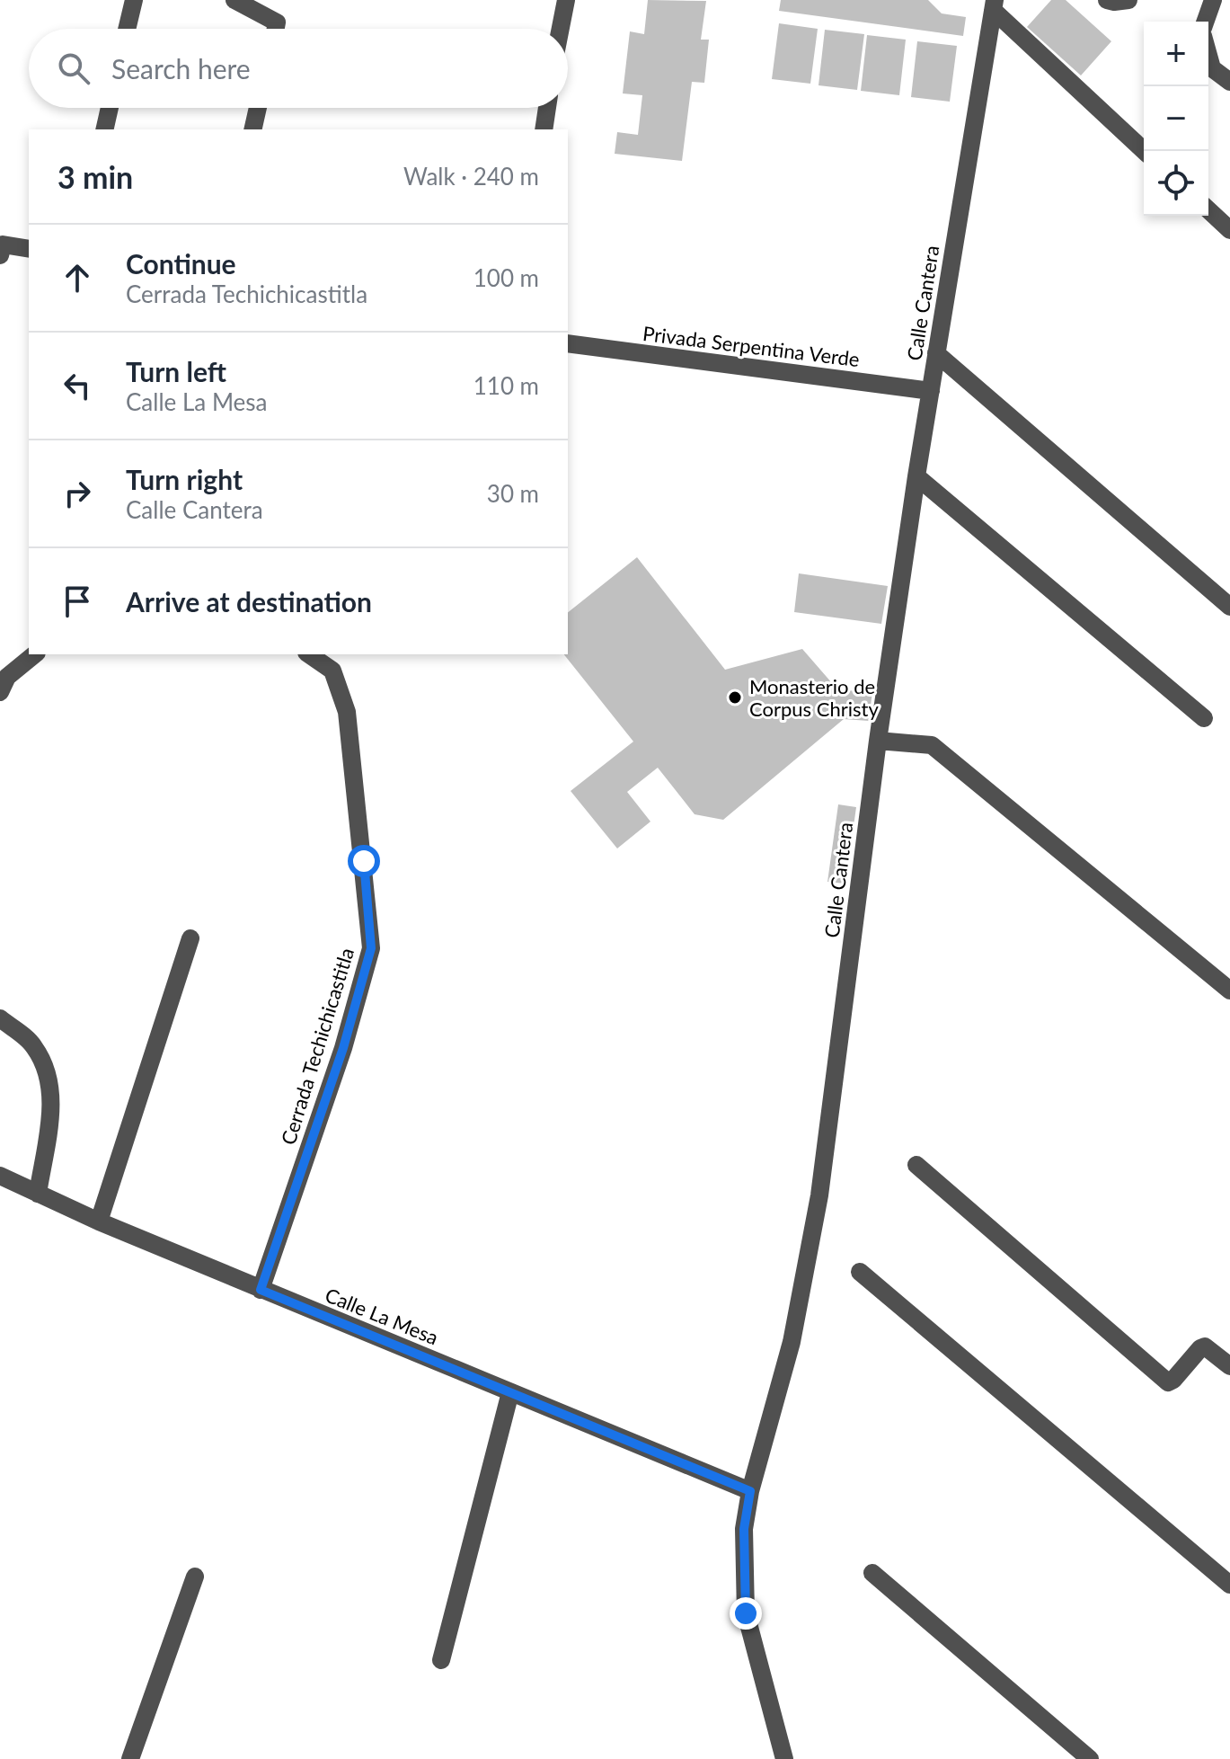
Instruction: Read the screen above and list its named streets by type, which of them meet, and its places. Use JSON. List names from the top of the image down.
{
  "streets": {
    "street": [
      "Calle Cantera",
      "Privada Serpentina Verde",
      "Cerrada Techichicastitla",
      "Calle La Mesa"
    ]
  },
  "crossings": [
    ["Calle Cantera", "Privada Serpentina Verde"],
    ["Calle Cantera", "Calle La Mesa"],
    ["Cerrada Techichicastitla", "Calle La Mesa"]
  ],
  "places": ["Monasterio de Corpus Christy"],
  "page": {
    "map_buttons": ["+", "−"],
    "search": "Search here",
    "heading": ["3 min", "Walk · 240 m"],
    "list": [
      ["Continue", "Cerrada Techichicastitla", "100 m"],
      ["Turn left", "Calle La Mesa", "110 m"],
      ["Turn right", "Calle Cantera", "30 m"],
      "Arrive at destination"
    ]
  }
}
